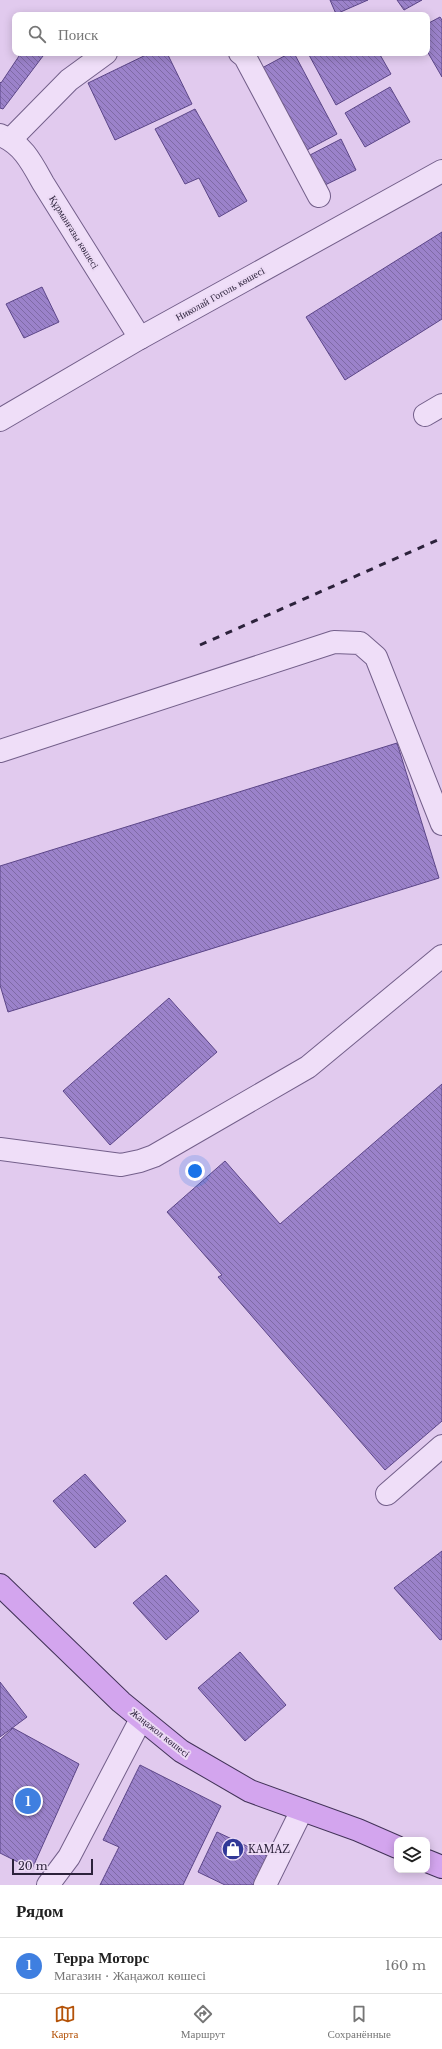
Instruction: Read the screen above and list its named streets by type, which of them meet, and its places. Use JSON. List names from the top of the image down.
{
  "streets": {
    "main road": ["Жаңажол көшесі"],
    "street": ["Құрманғазы көшесі", "Николай Гоголь көшесі"]
  },
  "crossings": [
    ["Құрманғазы көшесі", "Николай Гоголь көшесі"]
  ],
  "places": {
    "shop": ["KAMAZ"]
  },
  "scale_bar": "20 m",
  "page": {
    "search": "Поиск",
    "pins": "1",
    "scale": "20 m",
    "heading": "Рядом",
    "list": [
      {
        "mark": "1",
        "name": "Терра Моторс",
        "note": "Магазин · Жаңажол көшесі",
        "value": "160 m"
      }
    ],
    "nav": ["Карта", "Маршрут", "Сохранённые"]
  }
}
